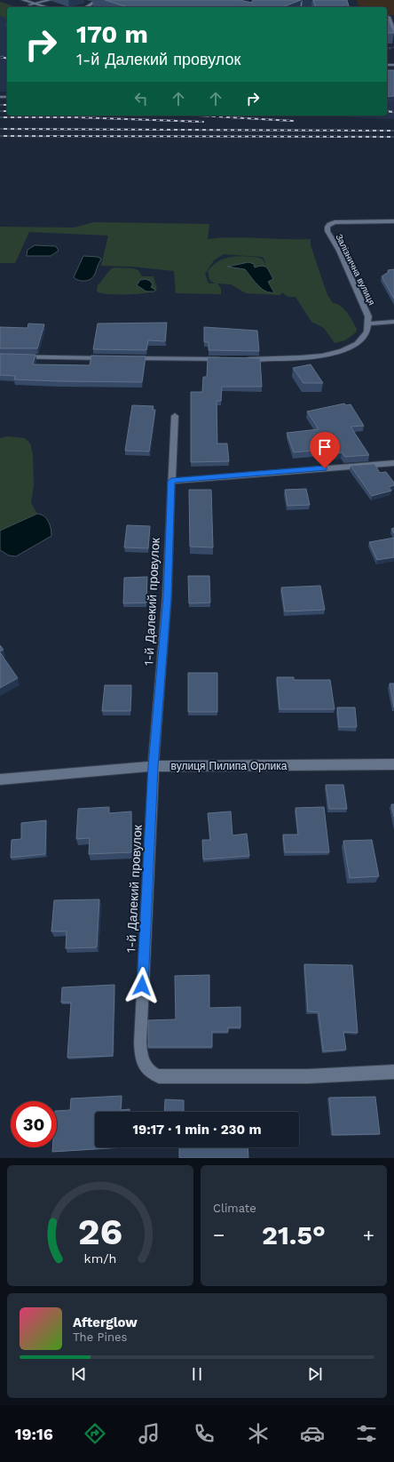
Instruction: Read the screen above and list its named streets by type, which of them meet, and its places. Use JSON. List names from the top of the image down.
{
  "streets": {
    "street": ["Залізнична вулиця", "1-й Далекий провулок", "вулиця Пилипа Орлика"]
  },
  "crossings": [
    ["1-й Далекий провулок", "вулиця Пилипа Орлика"]
  ],
  "page": {
    "turn": ["170 m", "1-й Далекий провулок"],
    "limit": "30",
    "trip": "19:17 · 1 min · 230 m",
    "tile": "Climate",
    "heat": ["−", "21.5°", "+"],
    "song": ["Afterglow", "The Pines"],
    "tabs": "19:16",
    "gauge": ["26", "km/h"]
  }
}
